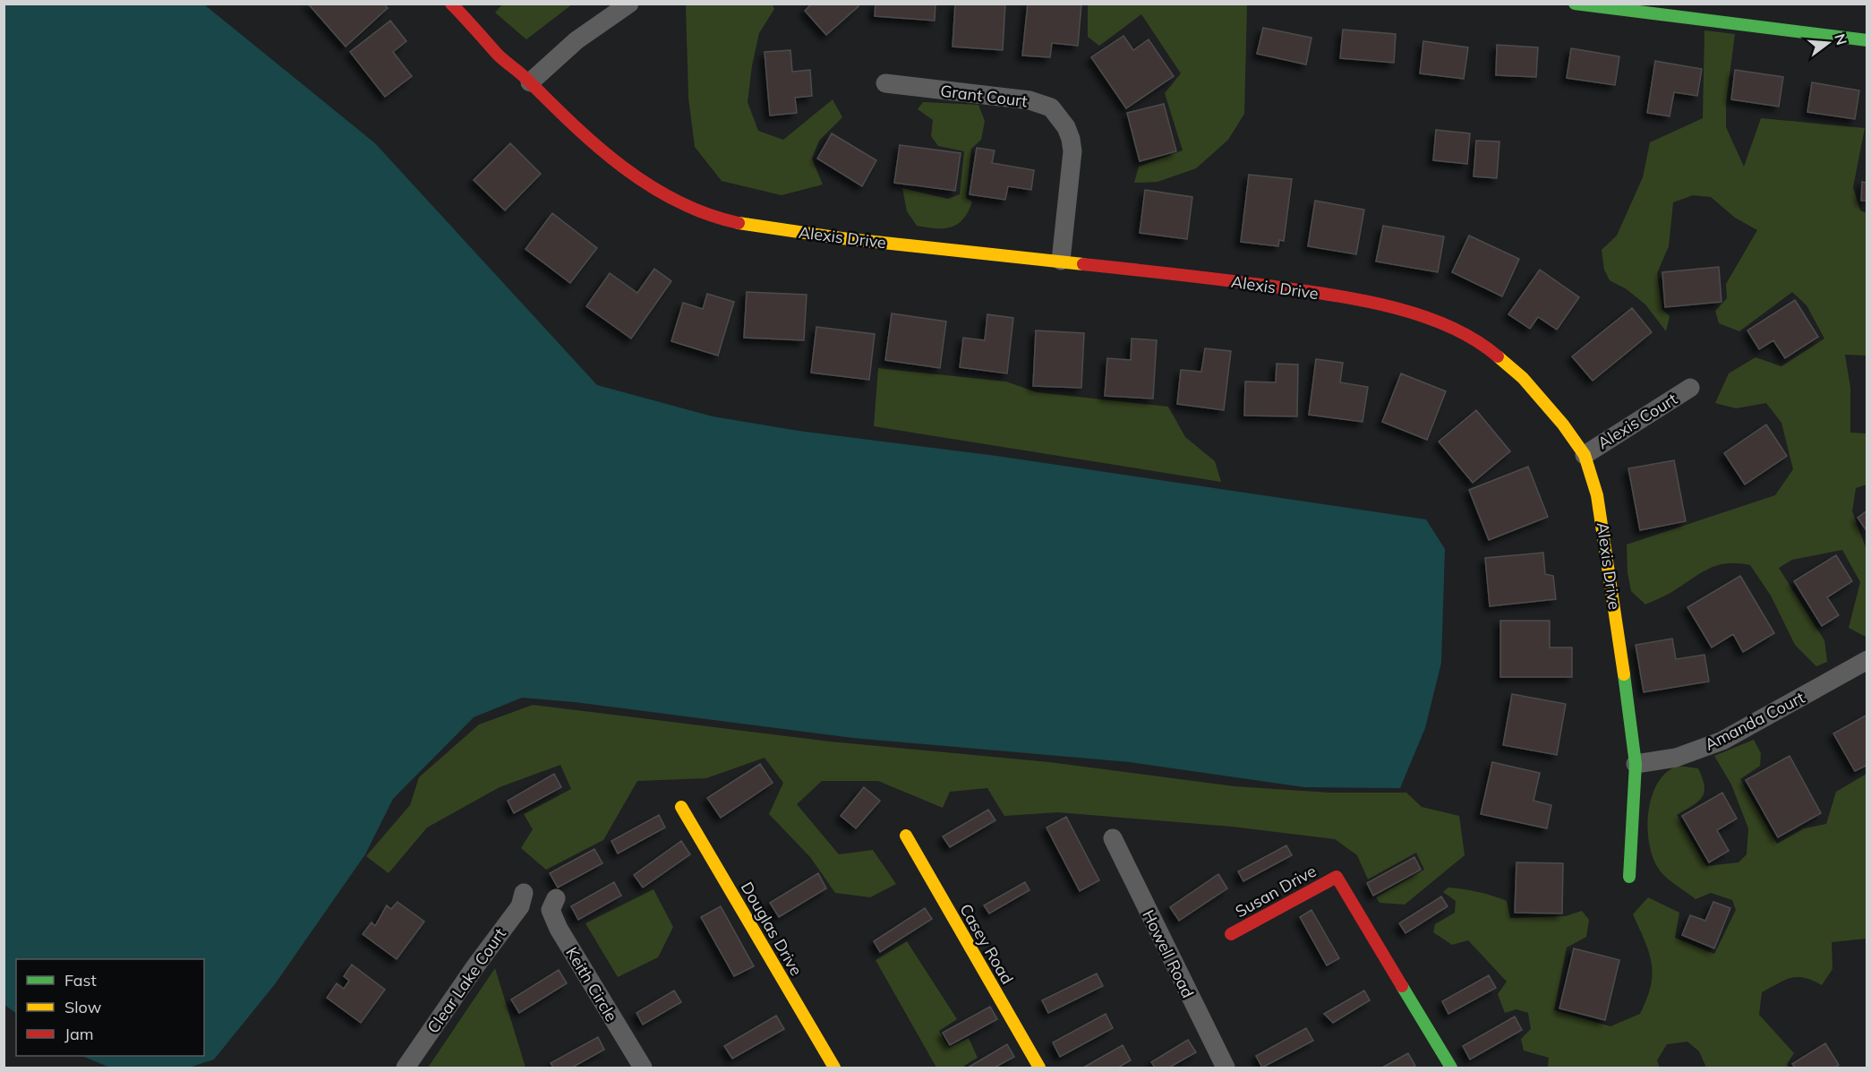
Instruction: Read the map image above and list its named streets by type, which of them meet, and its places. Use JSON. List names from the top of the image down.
{
  "streets": {
    "street": [
      "Grant Court",
      "Alexis Drive",
      "Alexis Court",
      "Amanda Court",
      "Susan Drive",
      "Douglas Drive",
      "Casey Road",
      "Howell Road",
      "Clear Lake Court",
      "Keith Circle"
    ]
  },
  "crossings": [
    ["Grant Court", "Alexis Drive"],
    ["Alexis Drive", "Alexis Court"],
    ["Alexis Drive", "Amanda Court"]
  ],
  "legend": ["Fast", "Slow", "Jam"],
  "north": "right"
}
